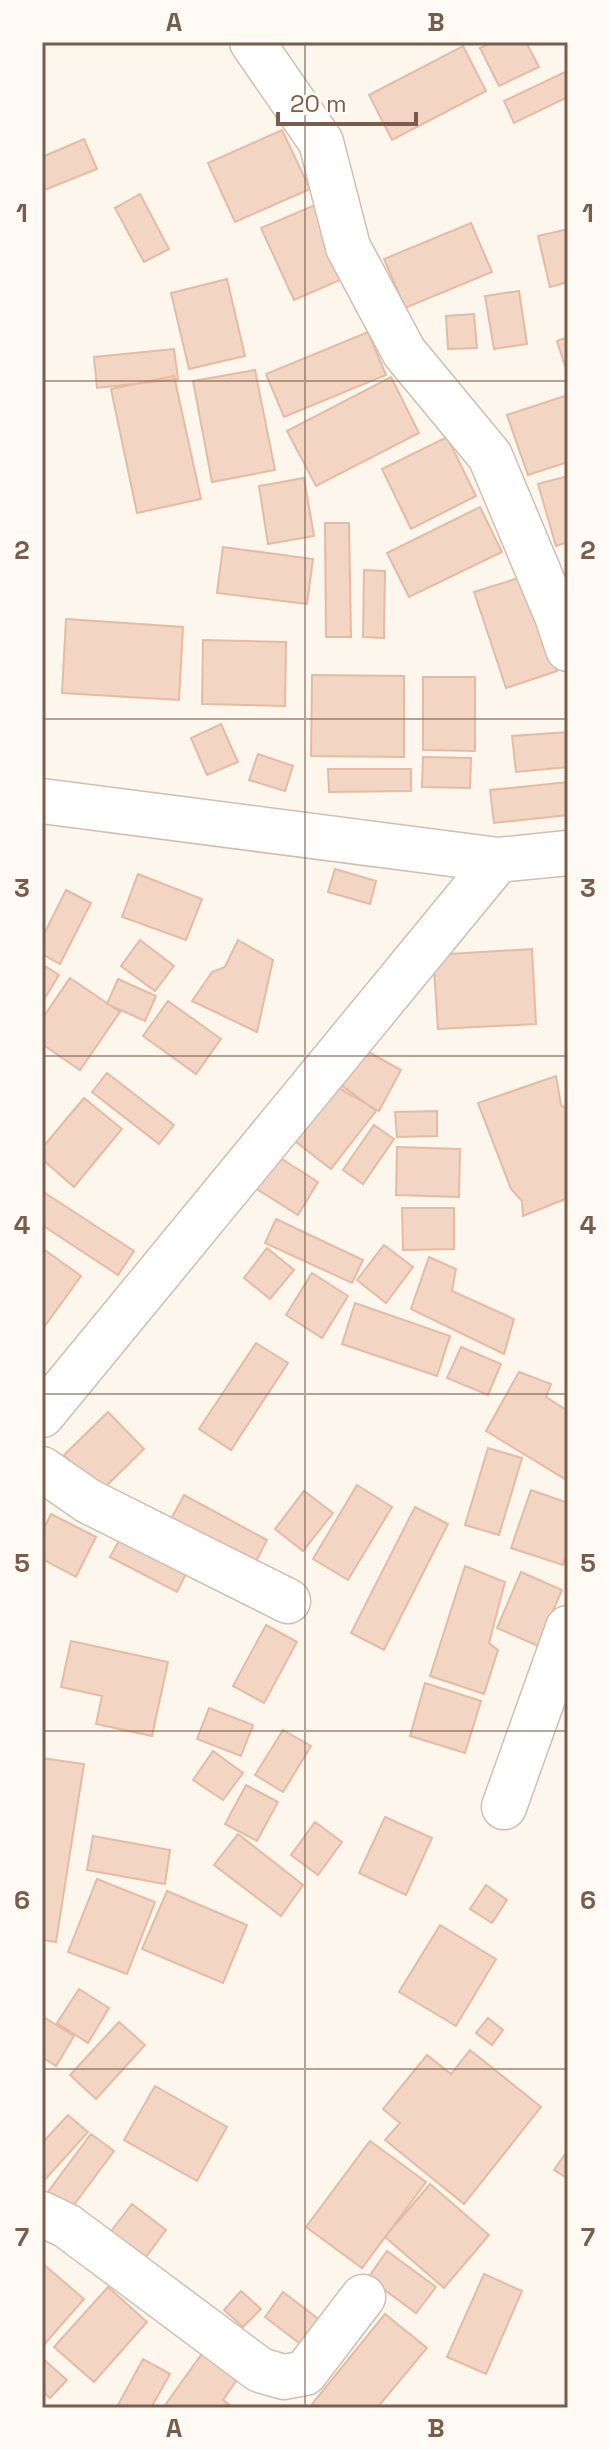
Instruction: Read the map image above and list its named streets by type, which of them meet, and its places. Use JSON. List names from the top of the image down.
{
  "scale_bar": "20 m",
  "grid": {
    "columns": ["A", "B"],
    "rows": [
      "1",
      "2",
      "3",
      "4",
      "5",
      "6",
      "7"
    ]
  }
}
